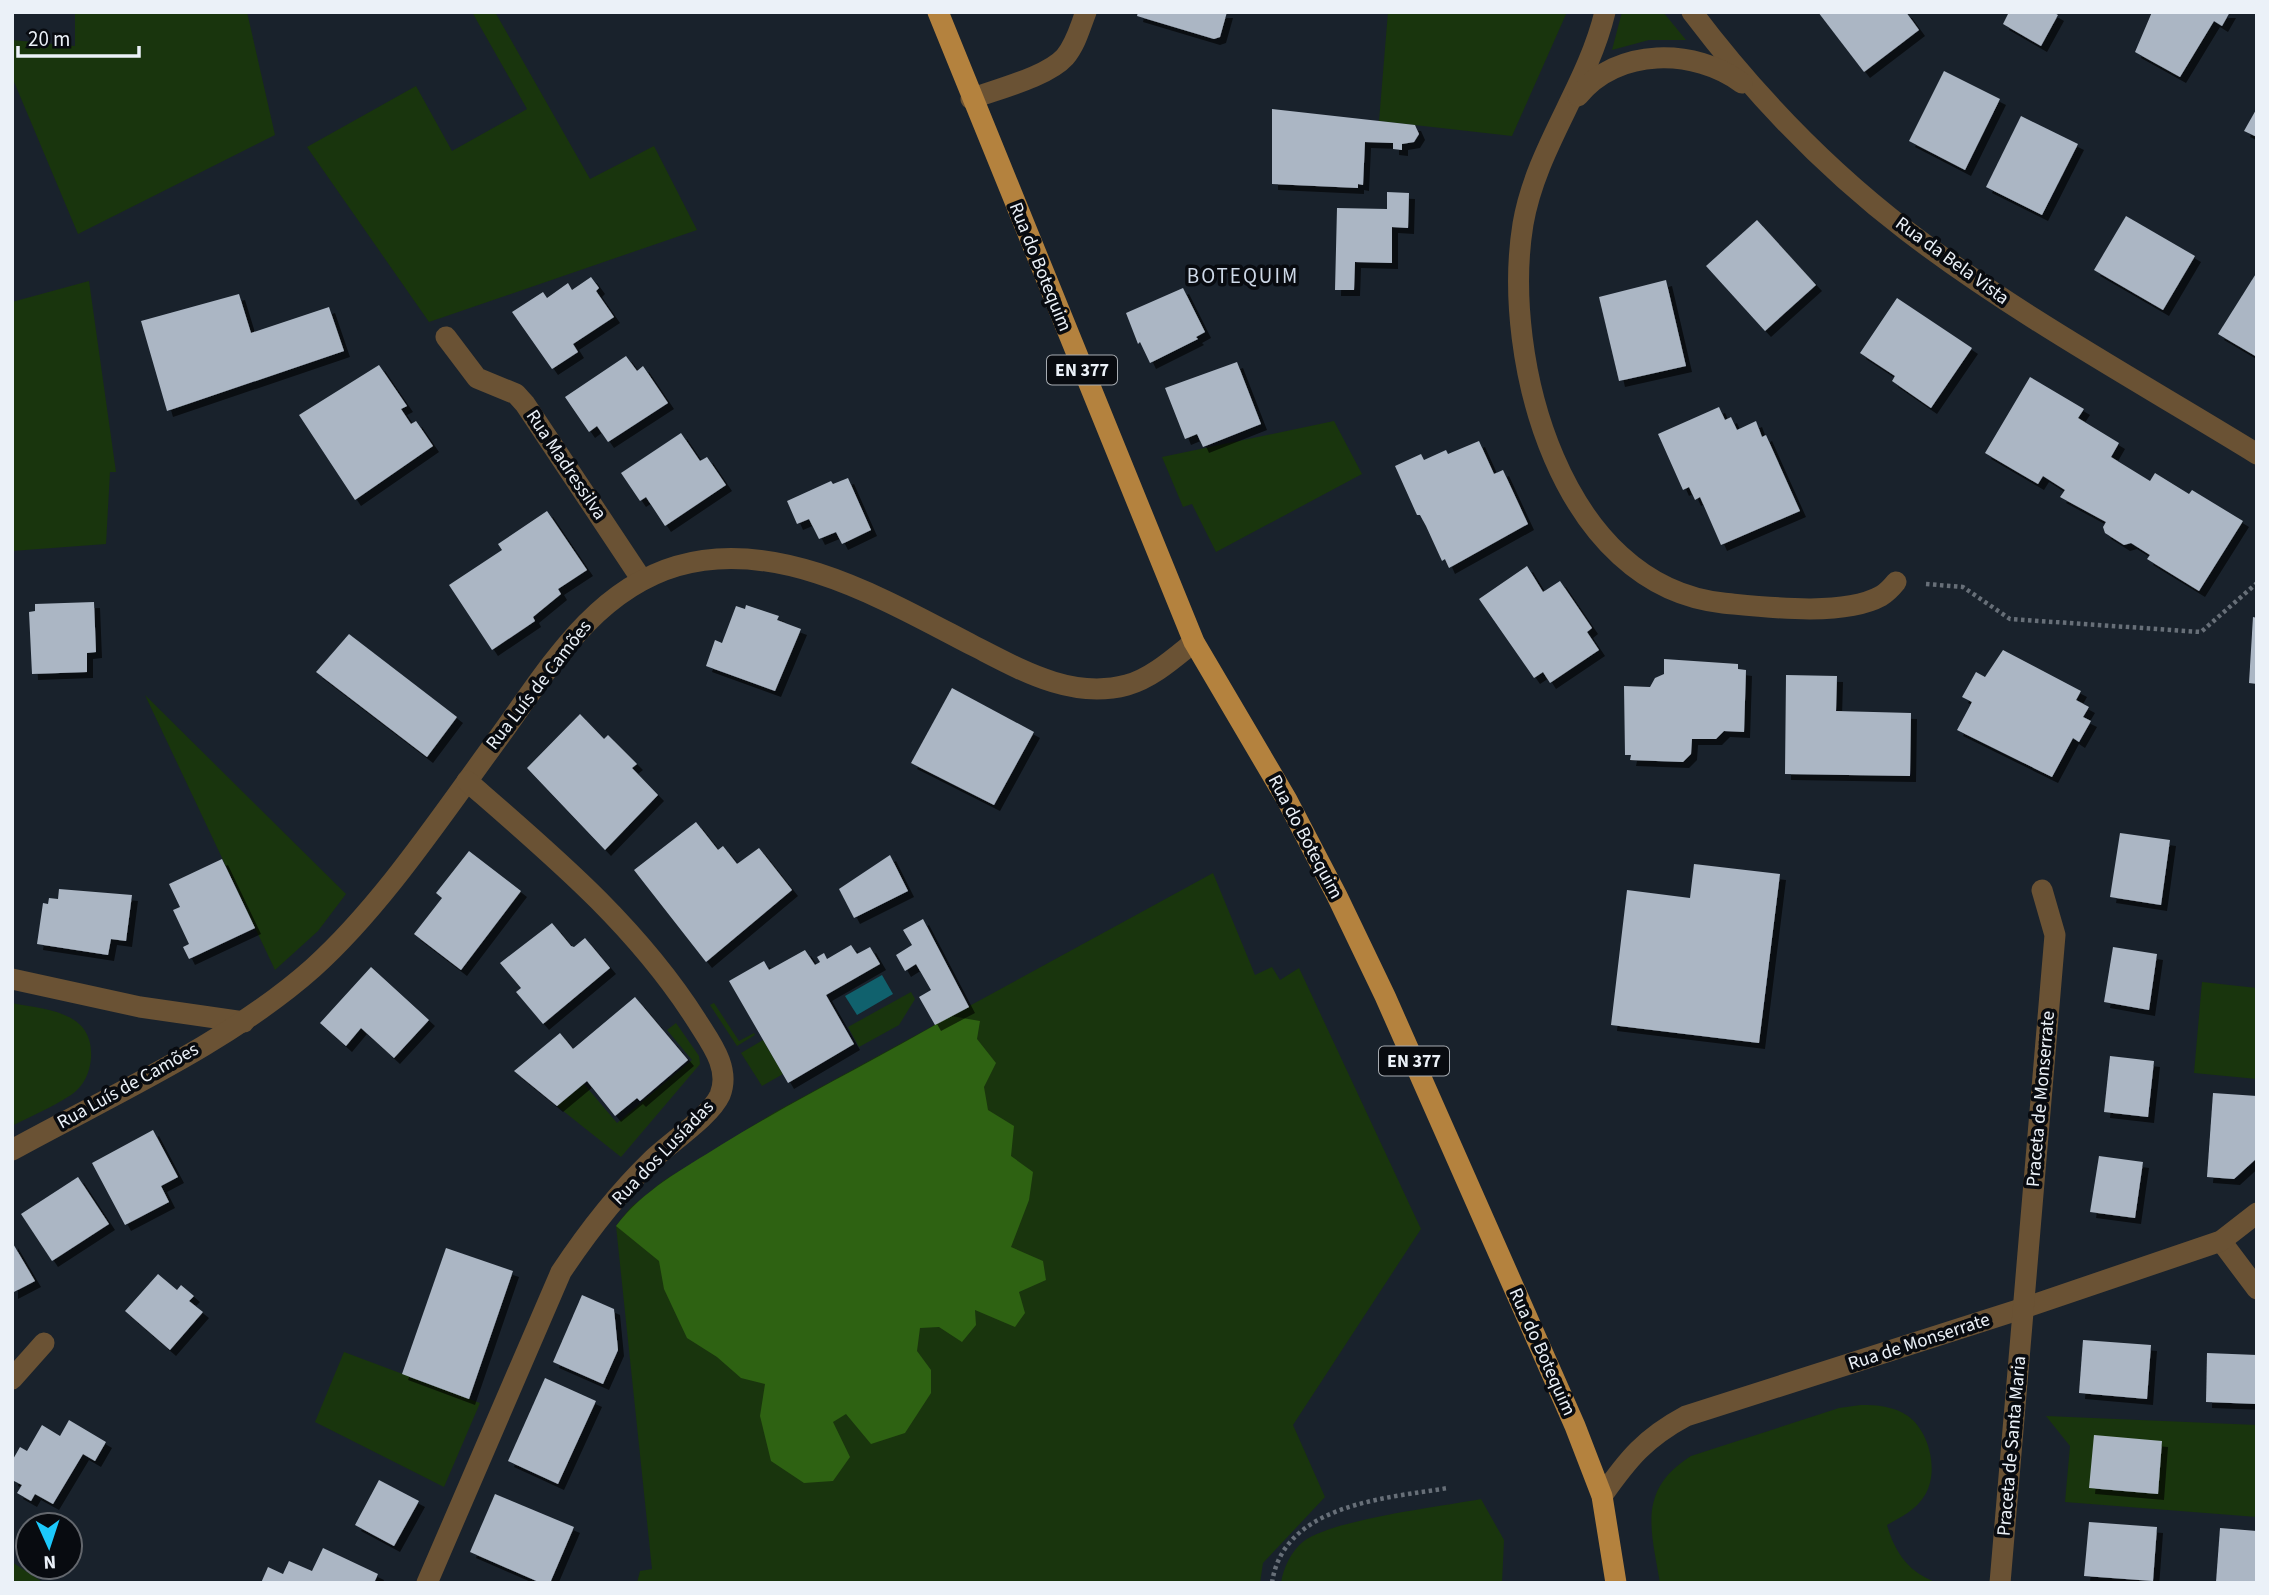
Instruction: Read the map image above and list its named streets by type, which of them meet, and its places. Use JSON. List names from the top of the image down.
{
  "streets": {
    "main road": ["Rua do Botequim", "EN 377"],
    "street": [
      "Rua da Bela Vista",
      "Rua Madressilva",
      "Rua Luís de Camões",
      "Praceta de Monserrate",
      "Rua dos Lusíadas",
      "Rua de Monserrate",
      "Praceta de Santa Maria"
    ]
  },
  "crossings": [
    ["Rua do Botequim", "EN 377"],
    ["Rua do Botequim", "Rua Luís de Camões"],
    ["Rua do Botequim", "Rua de Monserrate"],
    ["Rua Madressilva", "Rua Luís de Camões"],
    ["Rua Luís de Camões", "Rua dos Lusíadas"],
    ["Praceta de Monserrate", "Rua de Monserrate"],
    ["Praceta de Monserrate", "Praceta de Santa Maria"],
    ["Rua de Monserrate", "Praceta de Santa Maria"]
  ],
  "districts": ["BOTEQUIM"],
  "scale_bar": "20 m",
  "north": "bottom"
}
